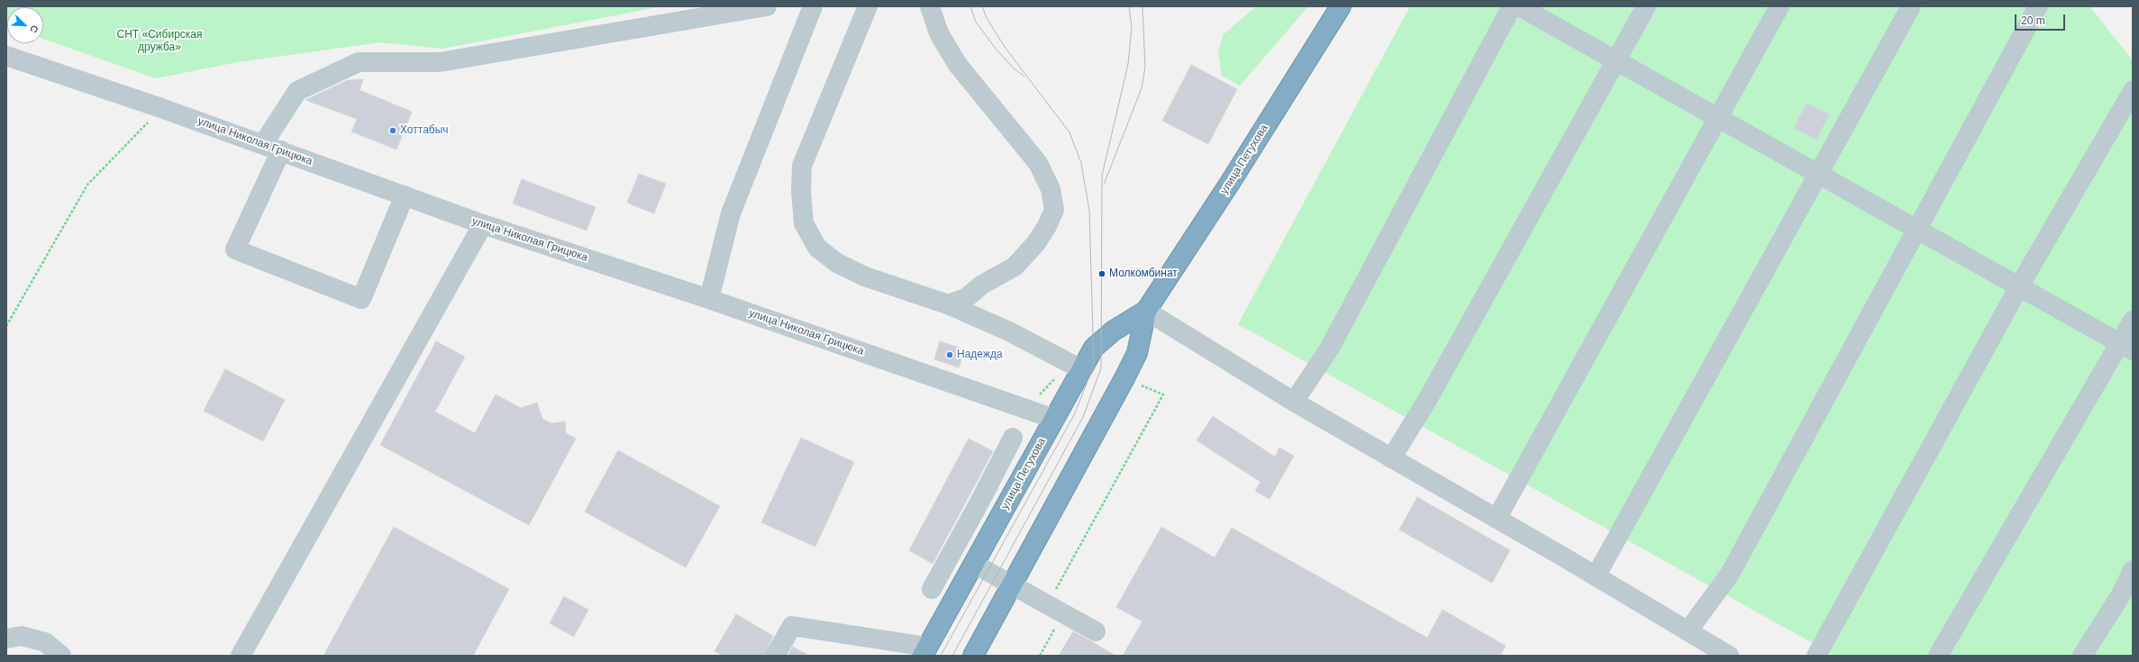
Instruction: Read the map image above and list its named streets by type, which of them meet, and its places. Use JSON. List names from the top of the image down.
{
  "streets": {
    "highway": ["улица Петухова"],
    "street": ["улица Николая Грицюка"]
  },
  "crossings": [
    ["улица Николая Грицюка", "улица Петухова"]
  ],
  "parks": ["СНТ «Сибирская дружба»"],
  "places": ["Хоттабыч", "Молкомбинат", "Надежда"],
  "scale_bar": "20 m",
  "north": "bottom right"
}
